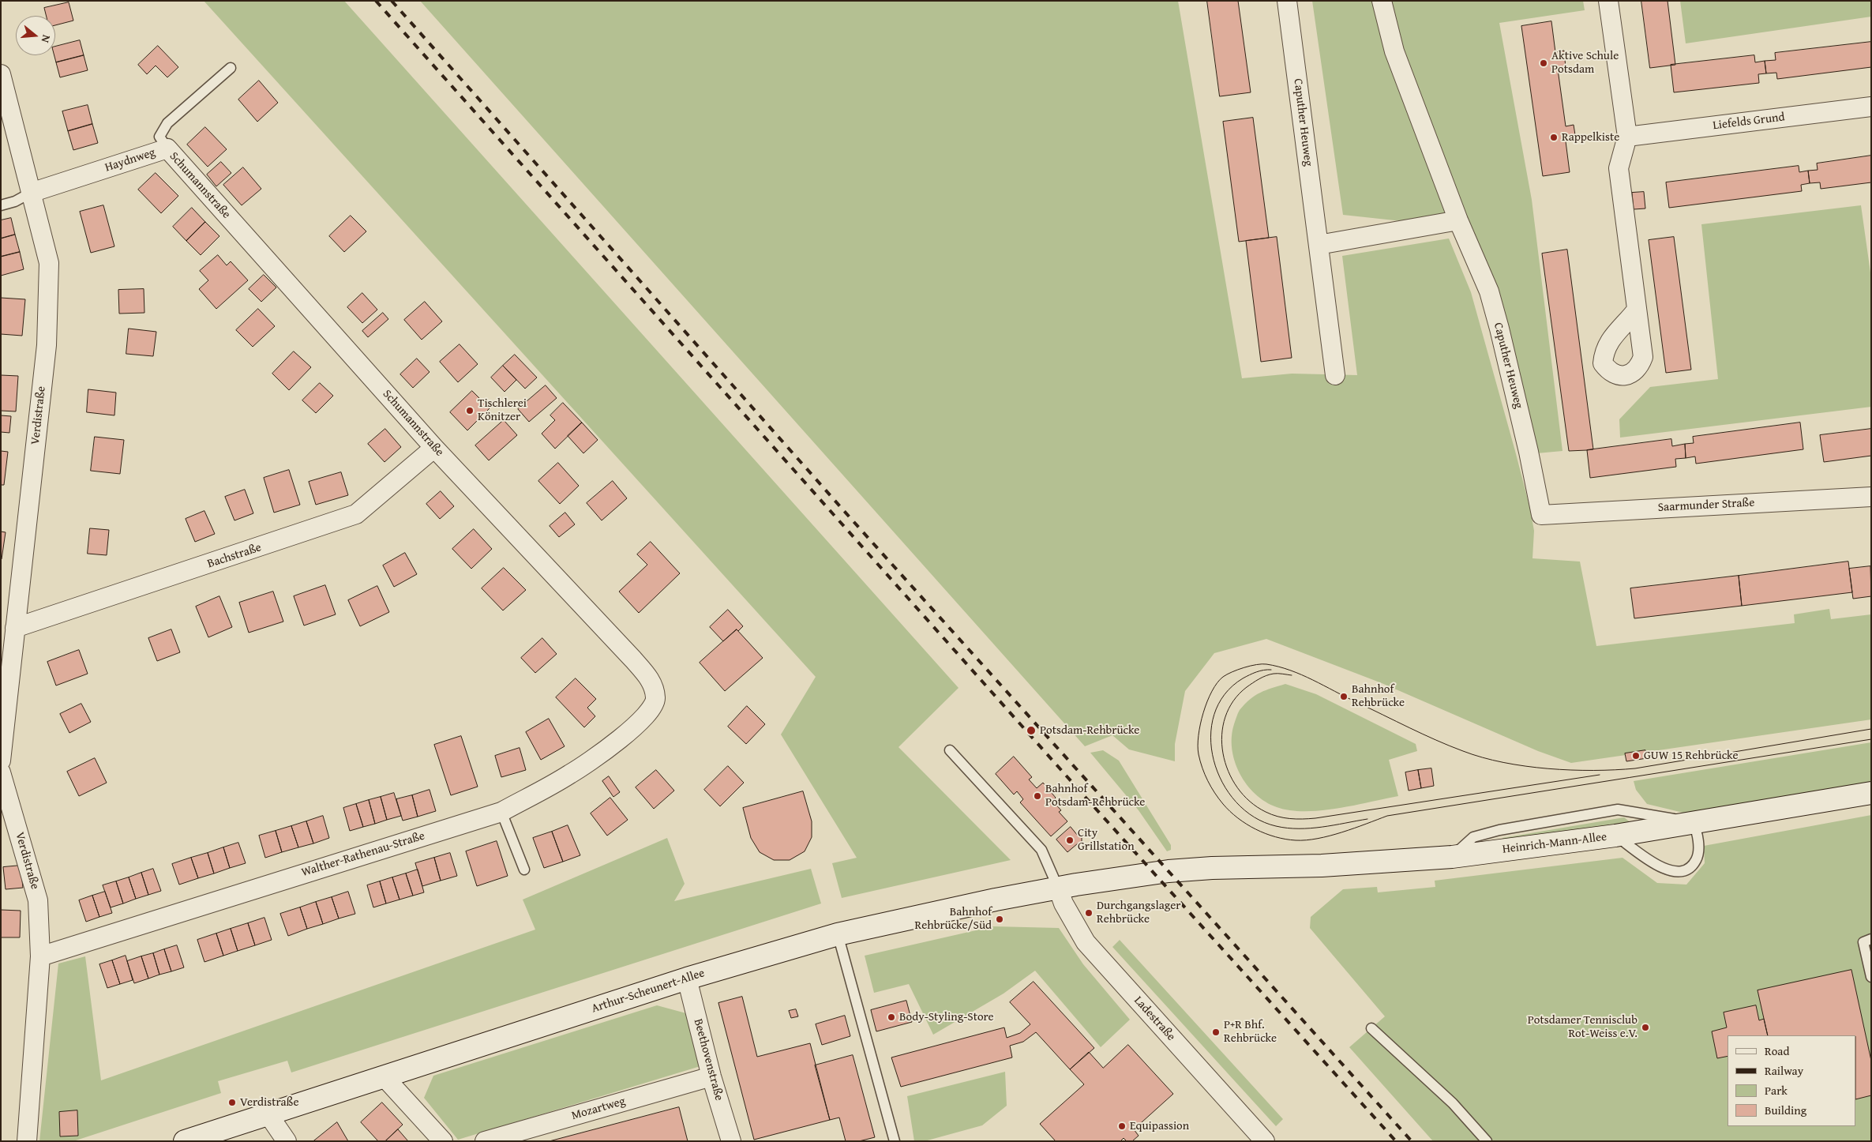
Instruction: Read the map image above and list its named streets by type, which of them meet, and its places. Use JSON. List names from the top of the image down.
{
  "streets": {
    "main road": ["Heinrich-Mann-Allee", "Arthur-Scheunert-Allee"],
    "street": [
      "Liefelds Grund",
      "Caputher Heuweg",
      "Haydnweg",
      "Schumannstraße",
      "Verdistraße",
      "Saarmunder Straße",
      "Bachstraße",
      "Walther-Rathenau-Straße",
      "Ladestraße",
      "Beethovenstraße",
      "Mozartweg"
    ]
  },
  "crossings": [
    ["Caputher Heuweg", "Saarmunder Straße"],
    ["Haydnweg", "Schumannstraße"],
    ["Haydnweg", "Verdistraße"],
    ["Schumannstraße", "Bachstraße"],
    ["Schumannstraße", "Walther-Rathenau-Straße"],
    ["Verdistraße", "Bachstraße"],
    ["Verdistraße", "Walther-Rathenau-Straße"],
    ["Heinrich-Mann-Allee", "Arthur-Scheunert-Allee"],
    ["Arthur-Scheunert-Allee", "Ladestraße"],
    ["Arthur-Scheunert-Allee", "Beethovenstraße"],
    ["Beethovenstraße", "Mozartweg"]
  ],
  "places": [
    "Aktive Schule Potsdam",
    "Rappelkiste",
    "Tischlerei Könitzer",
    "Bahnhof Rehbrücke",
    "Potsdam-Rehbrücke",
    "GUW 15 Rehbrücke",
    "Bahnhof Potsdam-Rehbrücke",
    "City Grillstation",
    "Durchgangslager Rehbrücke",
    "Bahnhof Rehbrücke/Süd",
    "Body-Styling-Store",
    "Potsdamer Tennisclub Rot-Weiss e.V.",
    "P+R Bhf. Rehbrücke",
    "Verdistraße",
    "Equipassion"
  ],
  "legend": [
    "Road",
    "Railway",
    "Park",
    "Building"
  ],
  "north": "right"
}
